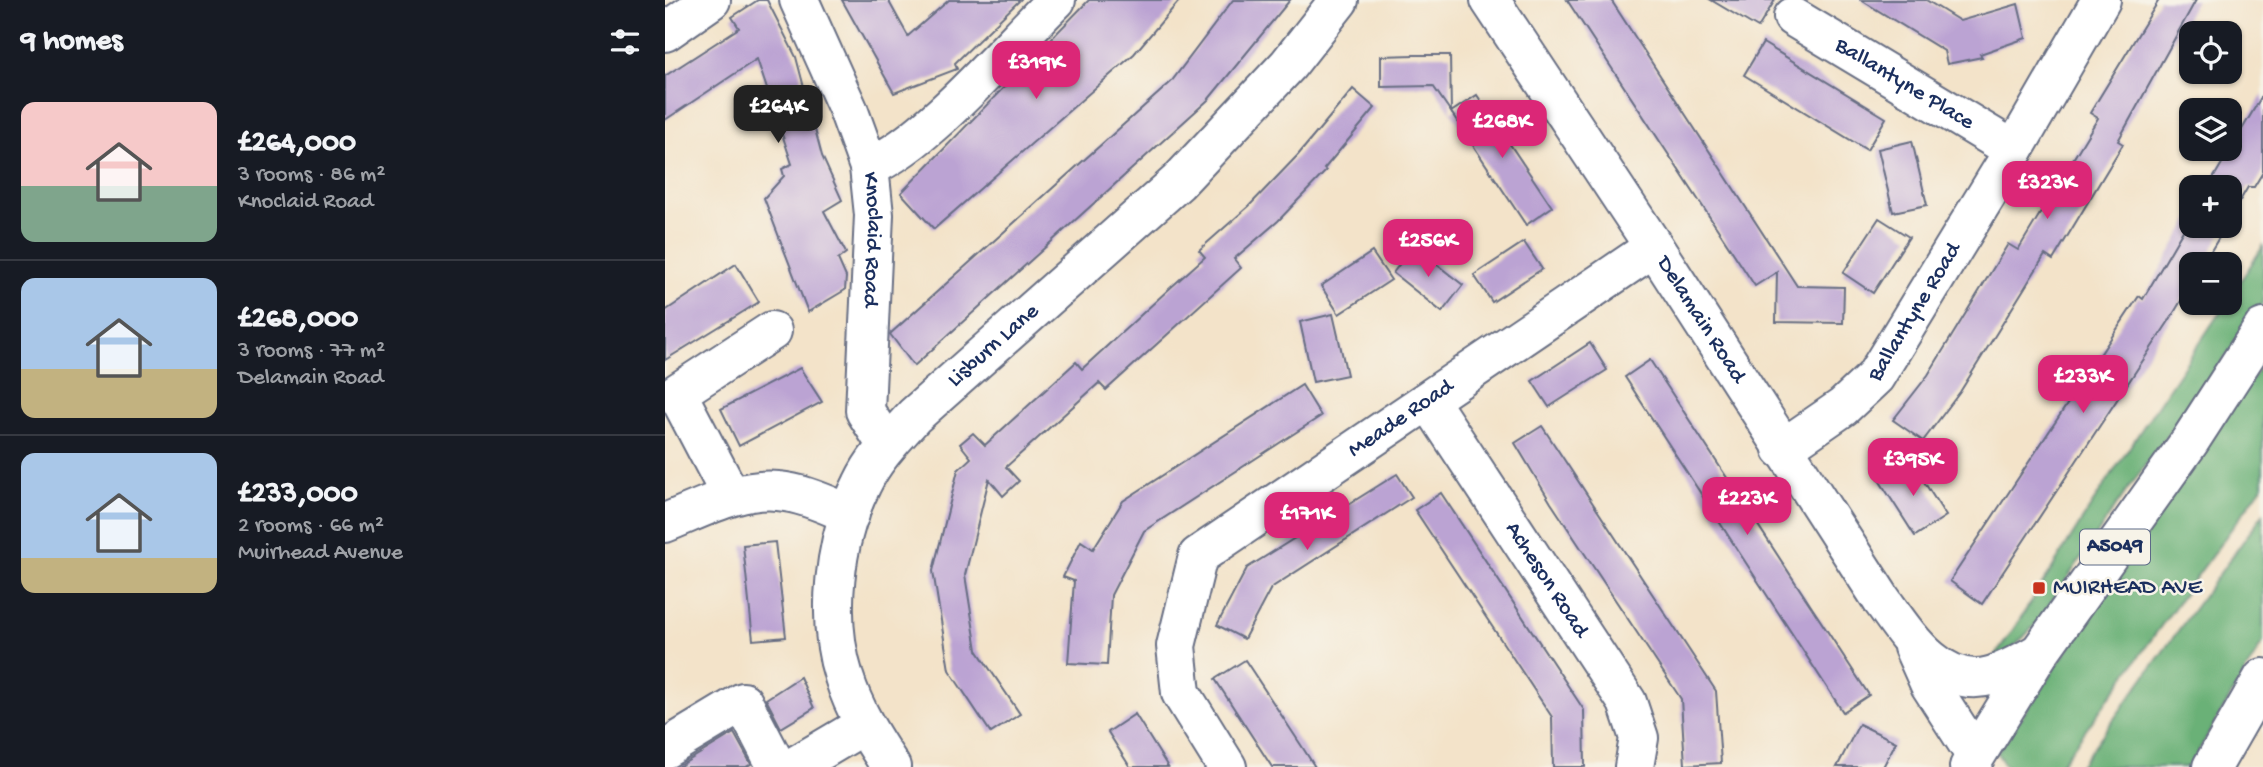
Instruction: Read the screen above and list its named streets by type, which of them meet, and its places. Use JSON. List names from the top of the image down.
{
  "streets": {
    "main road": [
      "Ballantyne Place",
      "Knoclaid Road",
      "Ballantyne Road",
      "Delamain Road",
      "Lisburn Lane",
      "Meade Road",
      "A5049",
      "Acheson Road"
    ]
  },
  "crossings": [
    ["Ballantyne Place", "Ballantyne Road"],
    ["Knoclaid Road", "Lisburn Lane"],
    ["Ballantyne Road", "Delamain Road"],
    ["Delamain Road", "Meade Road"],
    ["Meade Road", "Acheson Road"]
  ],
  "places": {
    "transit": ["MUIRHEAD AVE"]
  },
  "page": {
    "heading": "9 homes",
    "map_buttons": ["+", "−"],
    "price": [
      "£319K",
      "£264K",
      "£268K",
      "£323K",
      "£256K",
      "£233K",
      "£395K",
      "£223K",
      "£171K"
    ],
    "list": [
      {
        "name": "£264,000",
        "note": "3 rooms · 86 m² · Knoclaid Road"
      },
      {
        "name": "£268,000",
        "note": "3 rooms · 77 m² · Delamain Road"
      },
      {
        "name": "£233,000",
        "note": "2 rooms · 66 m² · Muirhead Avenue"
      }
    ]
  }
}
